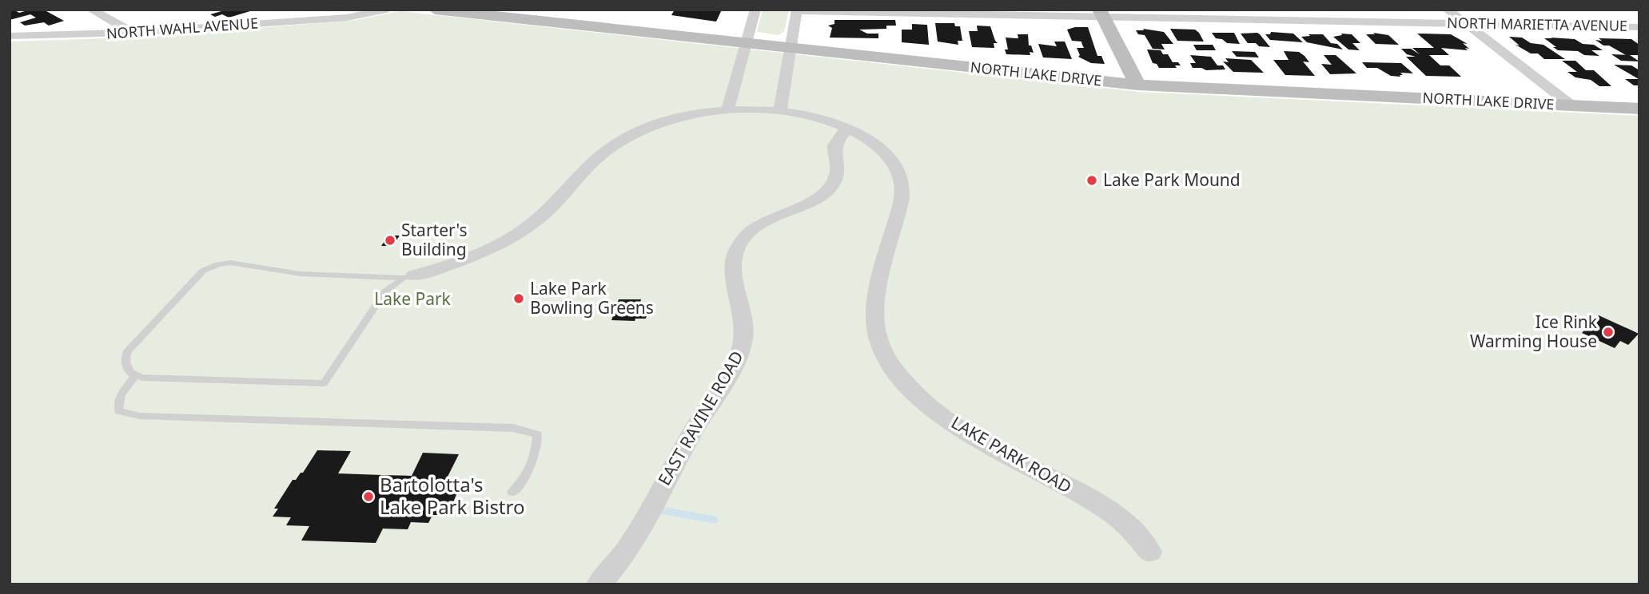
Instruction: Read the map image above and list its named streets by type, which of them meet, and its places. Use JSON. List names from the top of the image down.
{
  "streets": {
    "main road": ["NORTH LAKE DRIVE"],
    "street": [
      "NORTH MARIETTA AVENUE",
      "NORTH WAHL AVENUE",
      "EAST RAVINE ROAD",
      "LAKE PARK ROAD"
    ]
  },
  "crossings": [
    ["EAST RAVINE ROAD", "LAKE PARK ROAD"]
  ],
  "parks": ["Lake Park"],
  "places": [
    "Lake Park Mound",
    "Starter's Building",
    "Lake Park Bowling Greens",
    "Ice Rink Warming House",
    "Bartolotta's Lake Park Bistro"
  ]
}
